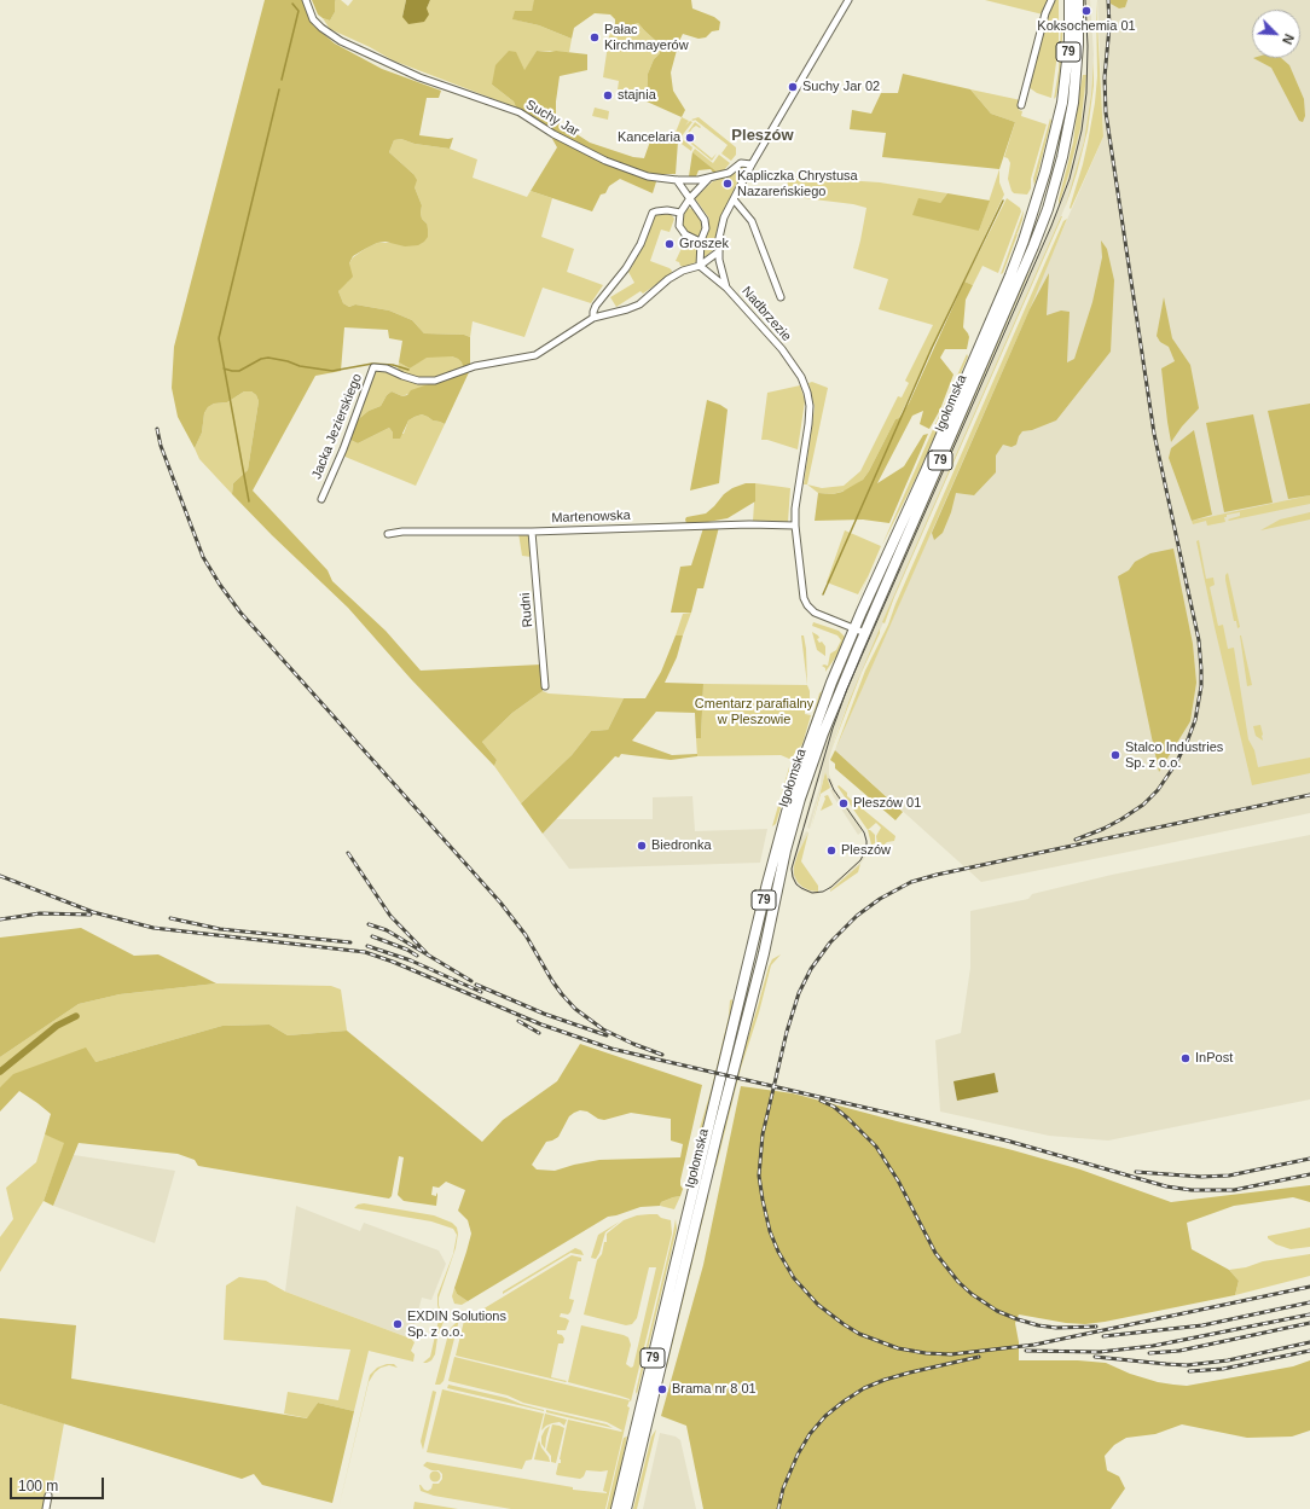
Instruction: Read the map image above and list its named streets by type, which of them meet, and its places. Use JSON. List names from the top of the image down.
{
  "streets": {
    "main road": ["79", "Igołomska"],
    "street": [
      "Suchy Jar",
      "Nadbrzezie",
      "Jacka Jezierskiego",
      "Martenowska",
      "Rudni"
    ]
  },
  "crossings": [
    ["Suchy Jar", "Nadbrzezie"],
    ["Nadbrzezie", "Igołomska"],
    ["Nadbrzezie", "Martenowska"],
    ["Martenowska", "Rudni"]
  ],
  "districts": ["Pleszów"],
  "parks": ["Cmentarz parafialny w Pleszowie"],
  "places": [
    "Koksochemia 01",
    "Pałac Kirchmayerów",
    "Suchy Jar 02",
    "stajnia",
    "Kancelaria",
    "Kapliczka Chrystusa Nazareńskiego",
    "Groszek",
    "Stalco Industries Sp. z o.o.",
    "Pleszów 01",
    "Biedronka",
    "Pleszów",
    "InPost",
    "EXDIN Solutions Sp. z o.o.",
    "Brama nr 8 01"
  ],
  "scale_bar": "100 m",
  "north": "bottom right"
}
